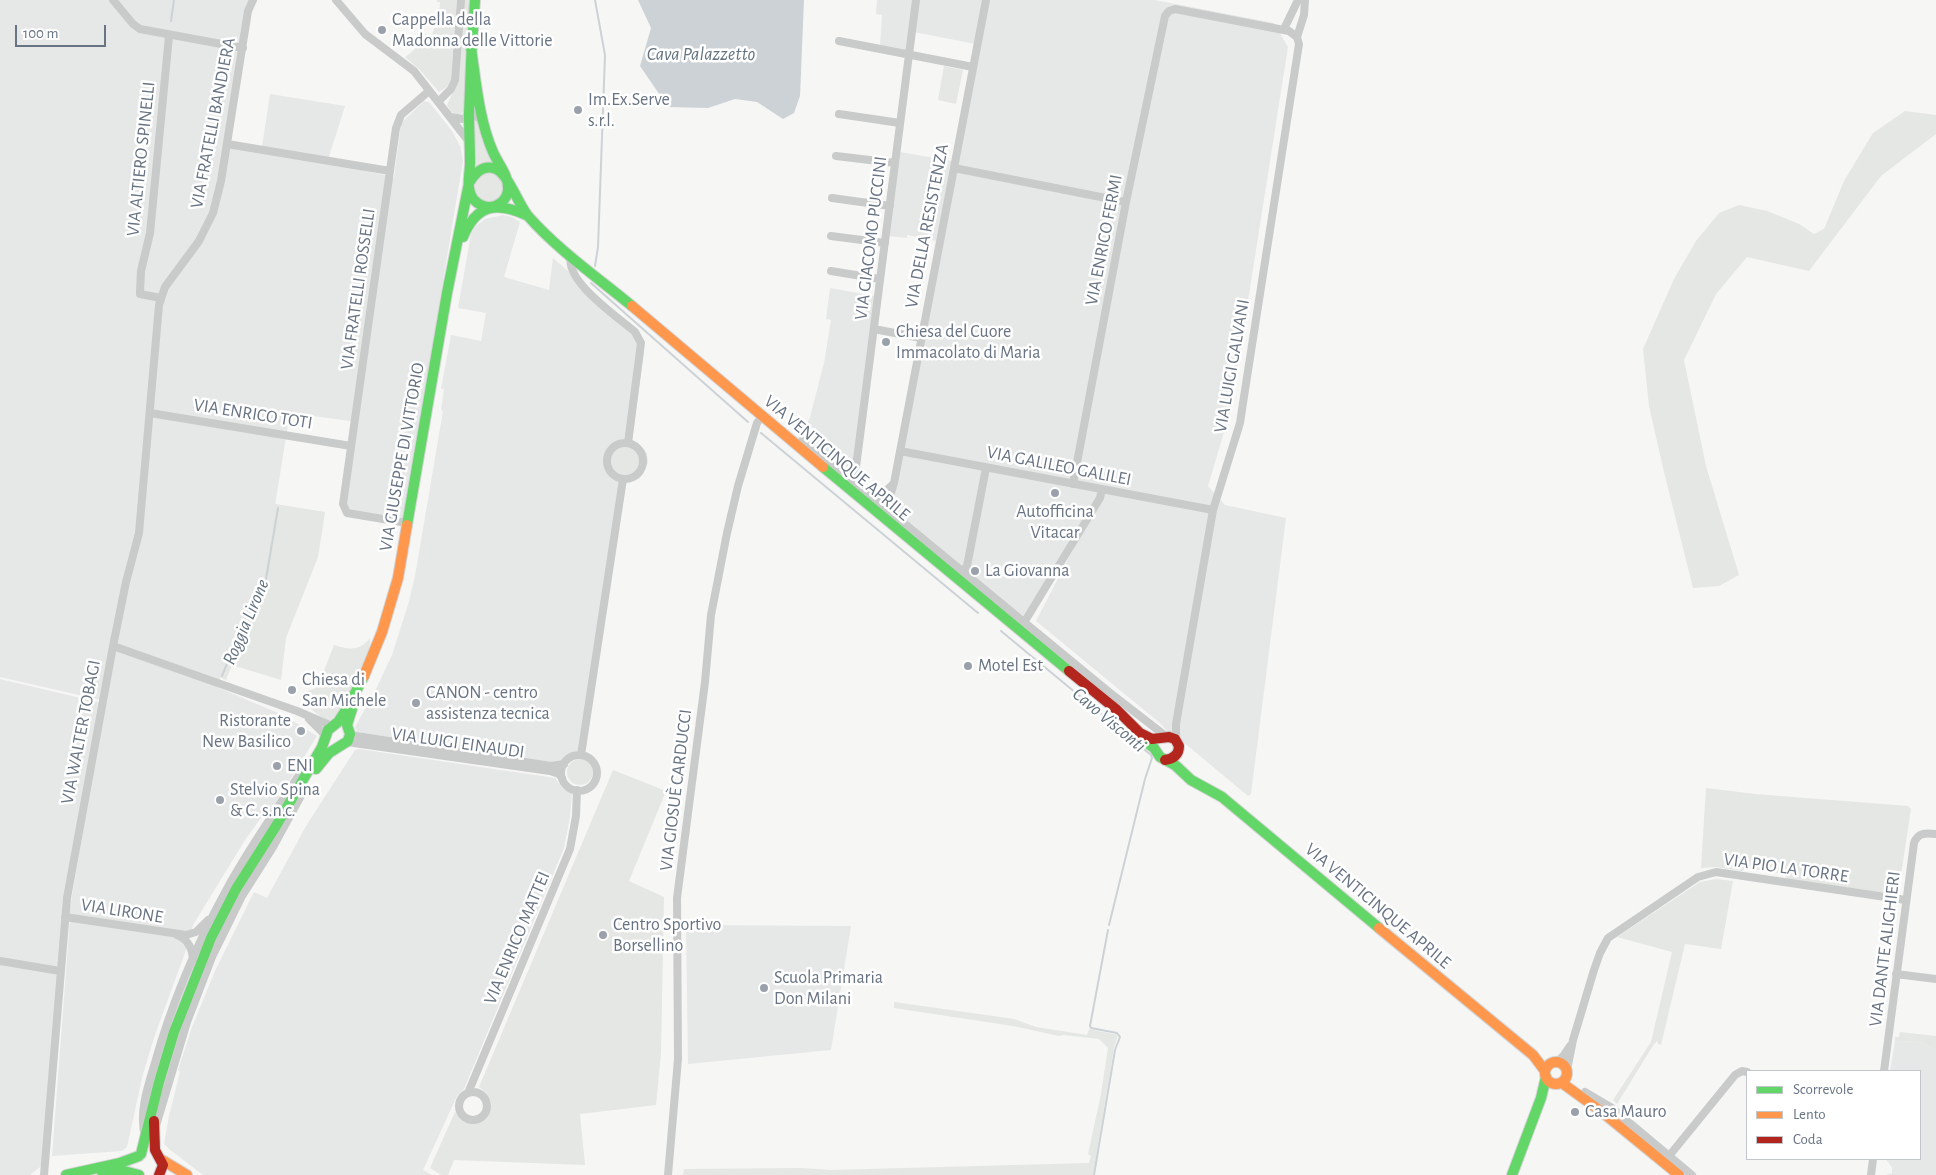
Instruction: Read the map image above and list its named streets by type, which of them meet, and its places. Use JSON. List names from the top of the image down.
{
  "streets": {
    "main road": ["VIA GIUSEPPE DI VITTORIO", "VIA VENTICINQUE APRILE"],
    "street": [
      "VIA FRATELLI BANDIERA",
      "VIA ALTIERO SPINELLI",
      "VIA DELLA RESISTENZA",
      "VIA GIACOMO PUCCINI",
      "VIA ENRICO FERMI",
      "VIA FRATELLI ROSSELLI",
      "VIA LUIGI GALVANI",
      "VIA ENRICO TOTI",
      "VIA GALILEO GALILEI",
      "VIA WALTER TOBAGI",
      "VIA LUIGI EINAUDI",
      "VIA GIOSUÈ CARDUCCI",
      "VIA PIO LA TORRE",
      "VIA LIRONE",
      "VIA ENRICO MATTEI",
      "VIA DANTE ALIGHIERI"
    ]
  },
  "crossings": [
    ["VIA FRATELLI BANDIERA", "VIA ALTIERO SPINELLI"],
    ["VIA FRATELLI BANDIERA", "VIA WALTER TOBAGI"],
    ["VIA ALTIERO SPINELLI", "VIA WALTER TOBAGI"],
    ["VIA DELLA RESISTENZA", "VIA VENTICINQUE APRILE"],
    ["VIA DELLA RESISTENZA", "VIA GALILEO GALILEI"],
    ["VIA GIACOMO PUCCINI", "VIA VENTICINQUE APRILE"],
    ["VIA ENRICO FERMI", "VIA GALILEO GALILEI"],
    ["VIA FRATELLI ROSSELLI", "VIA ENRICO TOTI"],
    ["VIA FRATELLI ROSSELLI", "VIA GIUSEPPE DI VITTORIO"],
    ["VIA LUIGI GALVANI", "VIA VENTICINQUE APRILE"],
    ["VIA LUIGI GALVANI", "VIA GALILEO GALILEI"],
    ["VIA ENRICO TOTI", "VIA WALTER TOBAGI"],
    ["VIA GIUSEPPE DI VITTORIO", "VIA VENTICINQUE APRILE"],
    ["VIA GIUSEPPE DI VITTORIO", "VIA LUIGI EINAUDI"],
    ["VIA GIUSEPPE DI VITTORIO", "VIA LIRONE"],
    ["VIA VENTICINQUE APRILE", "VIA GIOSUÈ CARDUCCI"],
    ["VIA VENTICINQUE APRILE", "VIA PIO LA TORRE"],
    ["VIA WALTER TOBAGI", "VIA LIRONE"],
    ["VIA LUIGI EINAUDI", "VIA ENRICO MATTEI"],
    ["VIA PIO LA TORRE", "VIA DANTE ALIGHIERI"]
  ],
  "water": ["Cava Palazzetto", "Roggia Lirone", "Cavo Visconti"],
  "places": [
    "Cappella della Madonna delle Vittorie",
    "Im.Ex.Serve s.r.l.",
    "Chiesa del Cuore Immacolato di Maria",
    "Autofficina Vitacar",
    "La Giovanna",
    "Motel Est",
    "Chiesa di San Michele",
    "CANON - centro assistenza tecnica",
    "Ristorante New Basilico",
    "ENI",
    "Stelvio Spina & C. s.n.c.",
    "Centro Sportivo Borsellino",
    "Scuola Primaria Don Milani",
    "Casa Mauro"
  ],
  "legend": ["Scorrevole", "Lento", "Coda"],
  "scale_bar": "100 m"
}
